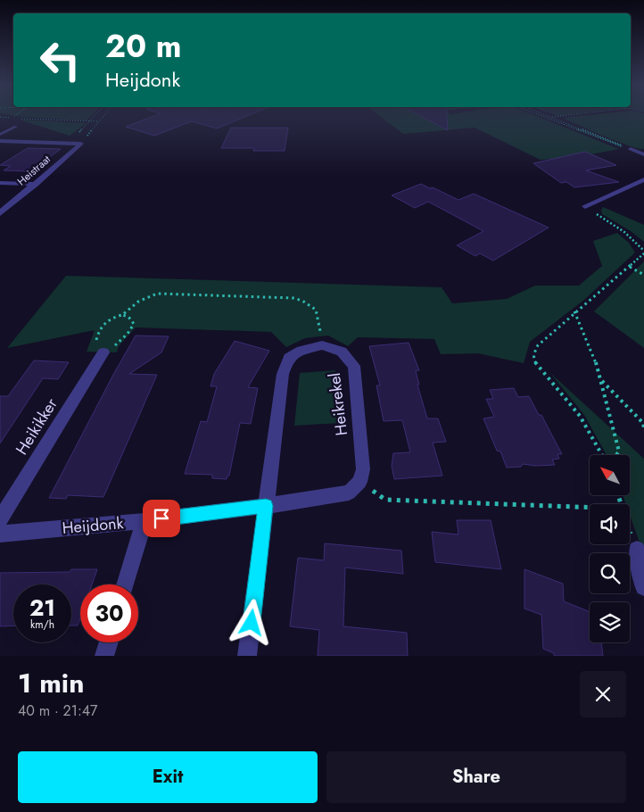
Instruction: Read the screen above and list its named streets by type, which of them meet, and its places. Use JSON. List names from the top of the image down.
{
  "streets": {
    "street": [
      "Heistraat",
      "Heikrekel",
      "Heikikker",
      "Heijdonk"
    ]
  },
  "north": "top left",
  "page": {
    "turn": ["20 m", "Heijdonk"],
    "speed": "21 km/h",
    "limit": "30",
    "heading": ["1 min", "40 m · 21:47"],
    "buttons": ["Exit", "Share"]
  }
}
